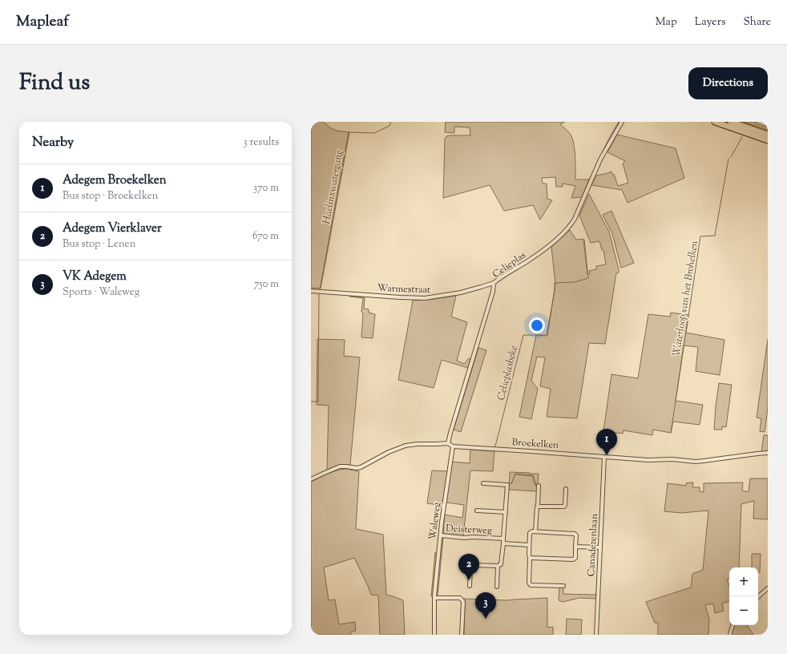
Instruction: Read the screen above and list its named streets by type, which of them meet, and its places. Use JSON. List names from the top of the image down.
{
  "streets": {
    "street": [
      "Celieplas",
      "Warmestraat",
      "Broekelken",
      "Waleweg",
      "Deisterweg",
      "Canadezenlaan"
    ]
  },
  "crossings": [
    ["Celieplas", "Warmestraat"],
    ["Broekelken", "Waleweg"],
    ["Broekelken", "Canadezenlaan"],
    ["Waleweg", "Deisterweg"]
  ],
  "water": ["Haelinxwatergang", "Waterloop van het Brohelken", "Celieplasbeke"],
  "page": {
    "header": "Mapleaf",
    "nav": ["Map", "Layers", "Share"],
    "title": "Find us",
    "buttons": "Directions",
    "heading": ["Nearby", "3 results"],
    "list": [
      {
        "mark": "1",
        "name": "Adegem Broekelken",
        "note": "Bus stop · Broekelken",
        "value": "370 m"
      },
      {
        "mark": "2",
        "name": "Adegem Vierklaver",
        "note": "Bus stop · Lenen",
        "value": "670 m"
      },
      {
        "mark": "3",
        "name": "VK Adegem",
        "note": "Sports · Waleweg",
        "value": "750 m"
      }
    ],
    "pins": ["1", "2", "3"],
    "map_buttons": ["+", "−"]
  }
}
